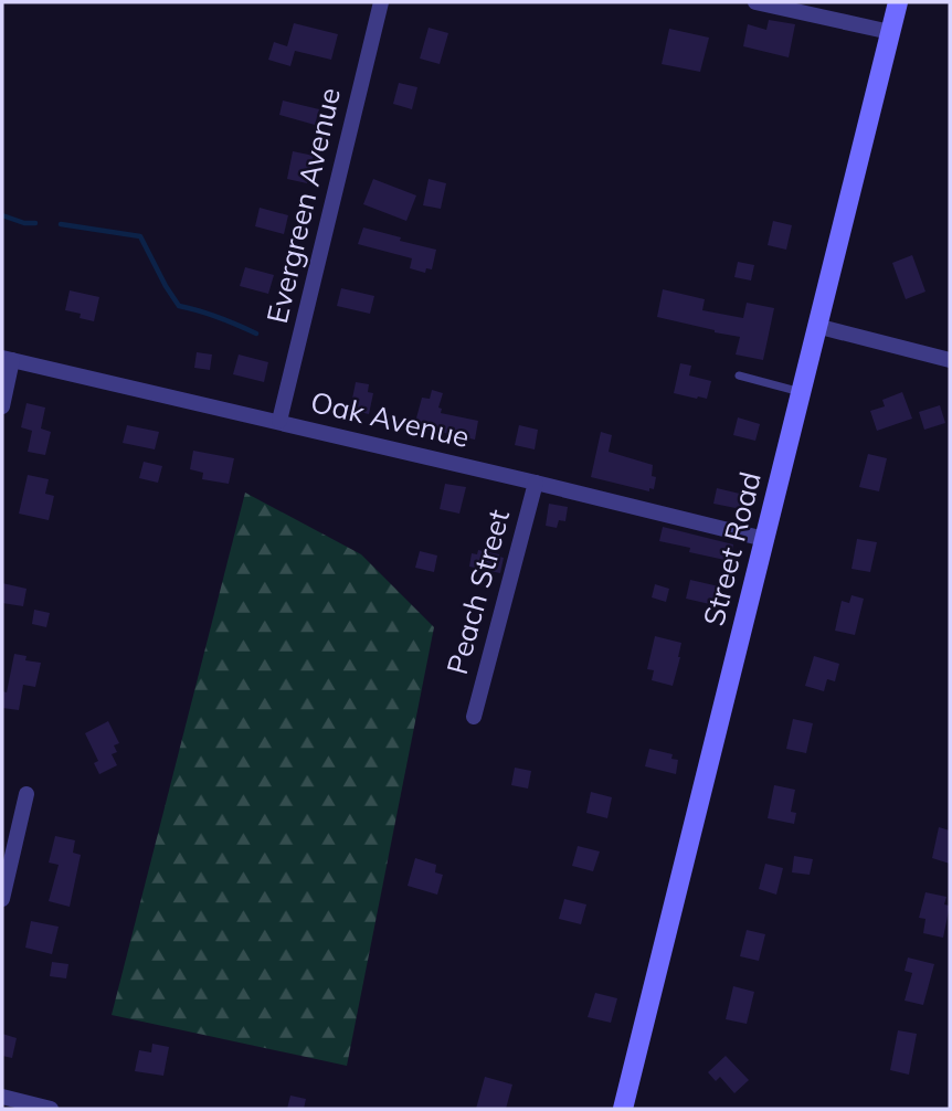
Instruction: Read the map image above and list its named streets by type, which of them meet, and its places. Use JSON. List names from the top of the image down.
{
  "streets": {
    "main road": ["Street Road"],
    "street": ["Evergreen Avenue", "Oak Avenue", "Peach Street"]
  },
  "crossings": [
    ["Evergreen Avenue", "Oak Avenue"],
    ["Oak Avenue", "Street Road"],
    ["Oak Avenue", "Peach Street"]
  ]
}
